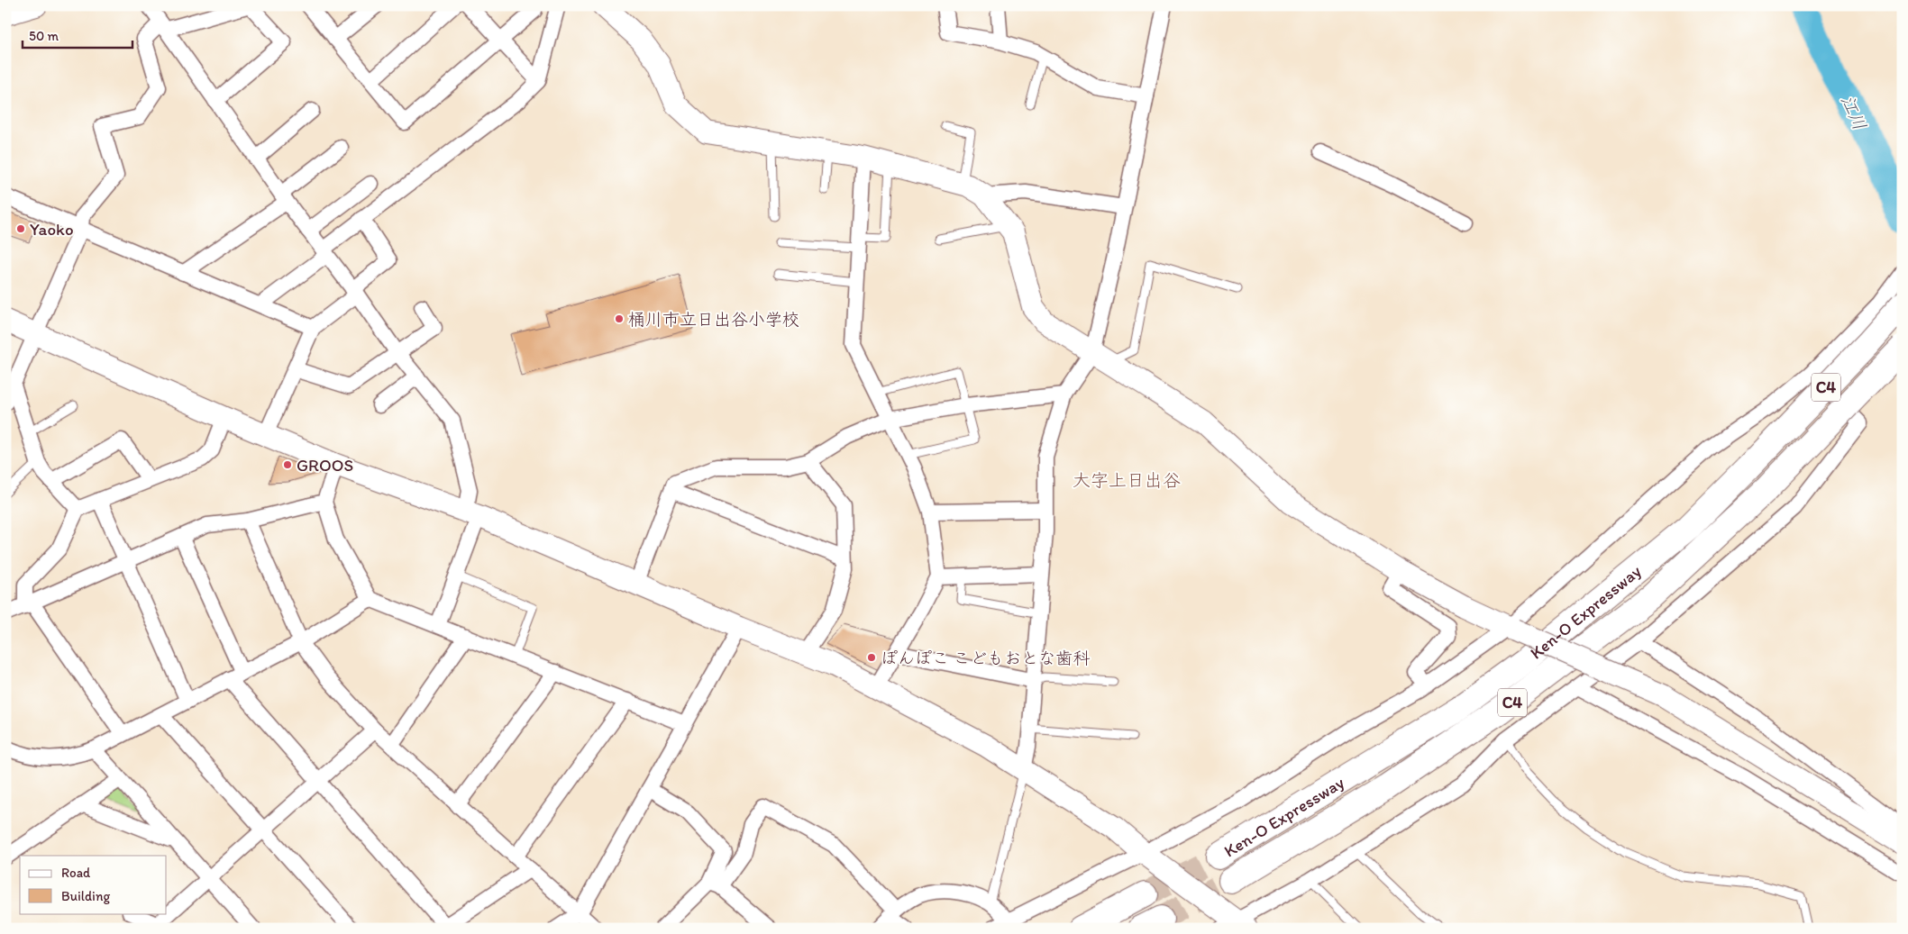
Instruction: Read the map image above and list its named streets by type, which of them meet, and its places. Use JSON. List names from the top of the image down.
{
  "streets": {
    "highway": ["C4", "Ken-O Expressway"]
  },
  "districts": ["大字上日出谷"],
  "water": ["江川"],
  "places": [
    "Yaoko",
    "桶川市立日出谷小学校",
    "GROOS",
    "ぽんぽこ こどもおとな歯科"
  ],
  "legend": ["Road", "Building"],
  "scale_bar": "50 m"
}
